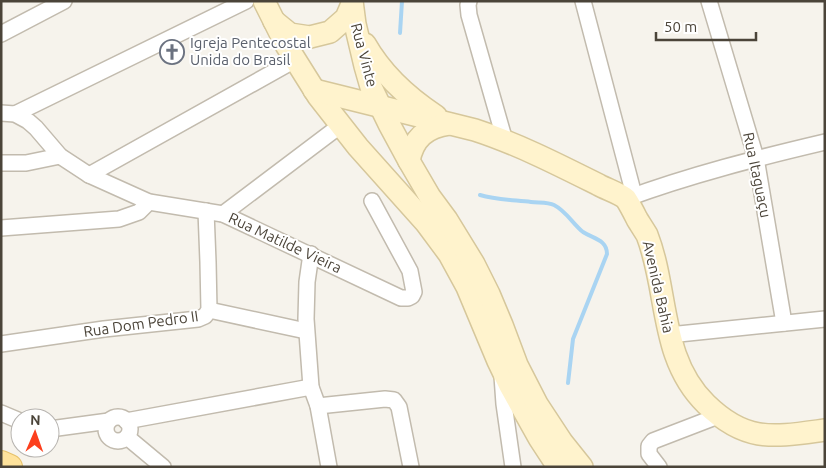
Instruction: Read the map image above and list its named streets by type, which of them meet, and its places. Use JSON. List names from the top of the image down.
{
  "streets": {
    "main road": ["Rua Vinte", "Avenida Bahia"],
    "street": ["Rua Itaguaçu", "Rua Matilde Vieira", "Rua Dom Pedro II"]
  },
  "crossings": [
    ["Rua Matilde Vieira", "Rua Dom Pedro II"]
  ],
  "places": {
    "church": ["Igreja Pentecostal Unida do Brasil"]
  },
  "scale_bar": "50 m",
  "north": "top"
}
